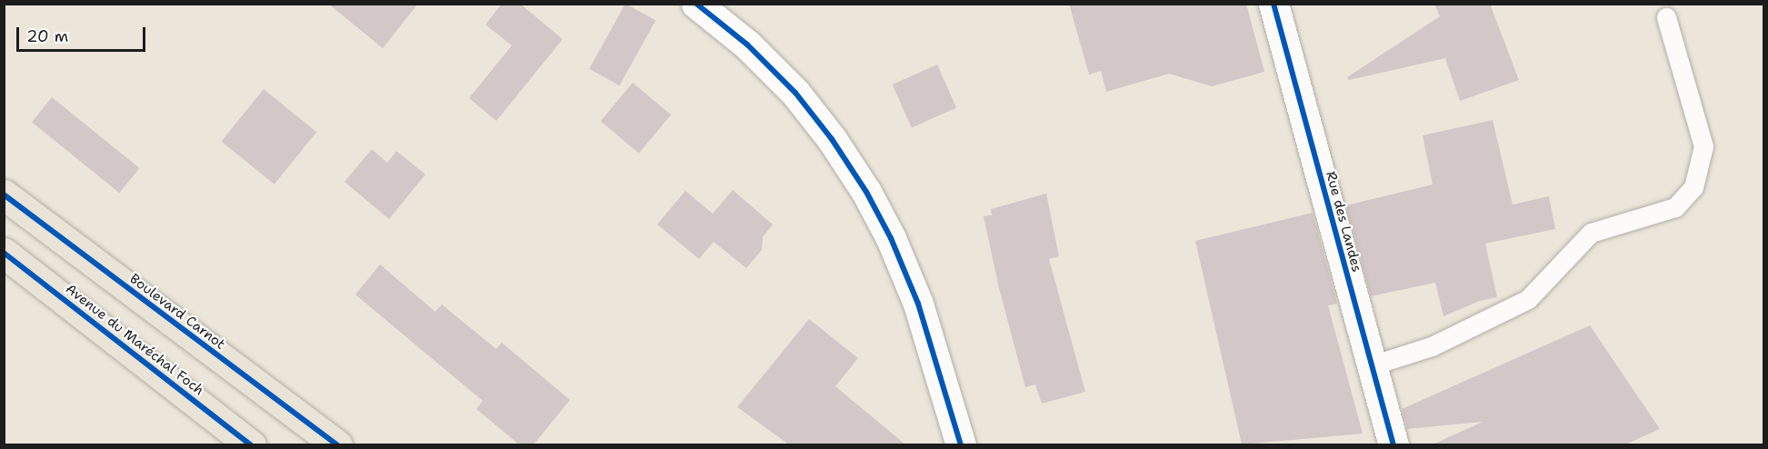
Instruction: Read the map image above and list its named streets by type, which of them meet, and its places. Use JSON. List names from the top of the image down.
{
  "streets": {
    "main road": ["Boulevard Carnot", "Avenue du Maréchal Foch"],
    "street": ["Rue des Landes"]
  },
  "scale_bar": "20 m"
}
